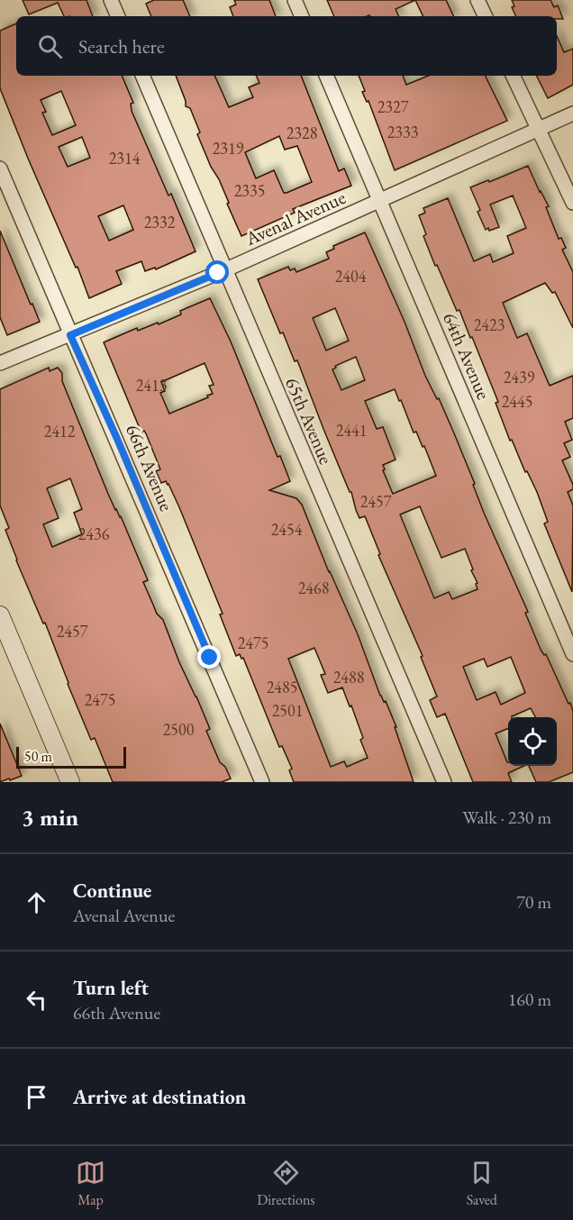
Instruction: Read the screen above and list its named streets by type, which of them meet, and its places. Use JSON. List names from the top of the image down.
{
  "streets": {
    "street": [
      "Avenal Avenue",
      "64th Avenue",
      "65th Avenue",
      "66th Avenue"
    ]
  },
  "crossings": [
    ["Avenal Avenue", "64th Avenue"],
    ["Avenal Avenue", "65th Avenue"],
    ["Avenal Avenue", "66th Avenue"]
  ],
  "house_numbers": [
    "2327",
    "2333",
    "2328",
    "2319",
    "2314",
    "2335",
    "2332",
    "2404",
    "2423",
    "2439",
    "2413",
    "2445",
    "2441",
    "2412",
    "2457",
    "2454",
    "2436",
    "2468",
    "2457",
    "2475",
    "2488",
    "2485",
    "2475",
    "2501",
    "2500"
  ],
  "scale_bar": "50 m",
  "page": {
    "search": "Search here",
    "scale": "50 m",
    "heading": ["3 min", "Walk · 230 m"],
    "list": [
      ["Continue", "Avenal Avenue", "70 m"],
      ["Turn left", "66th Avenue", "160 m"],
      "Arrive at destination"
    ],
    "nav": ["Map", "Directions", "Saved"]
  }
}
